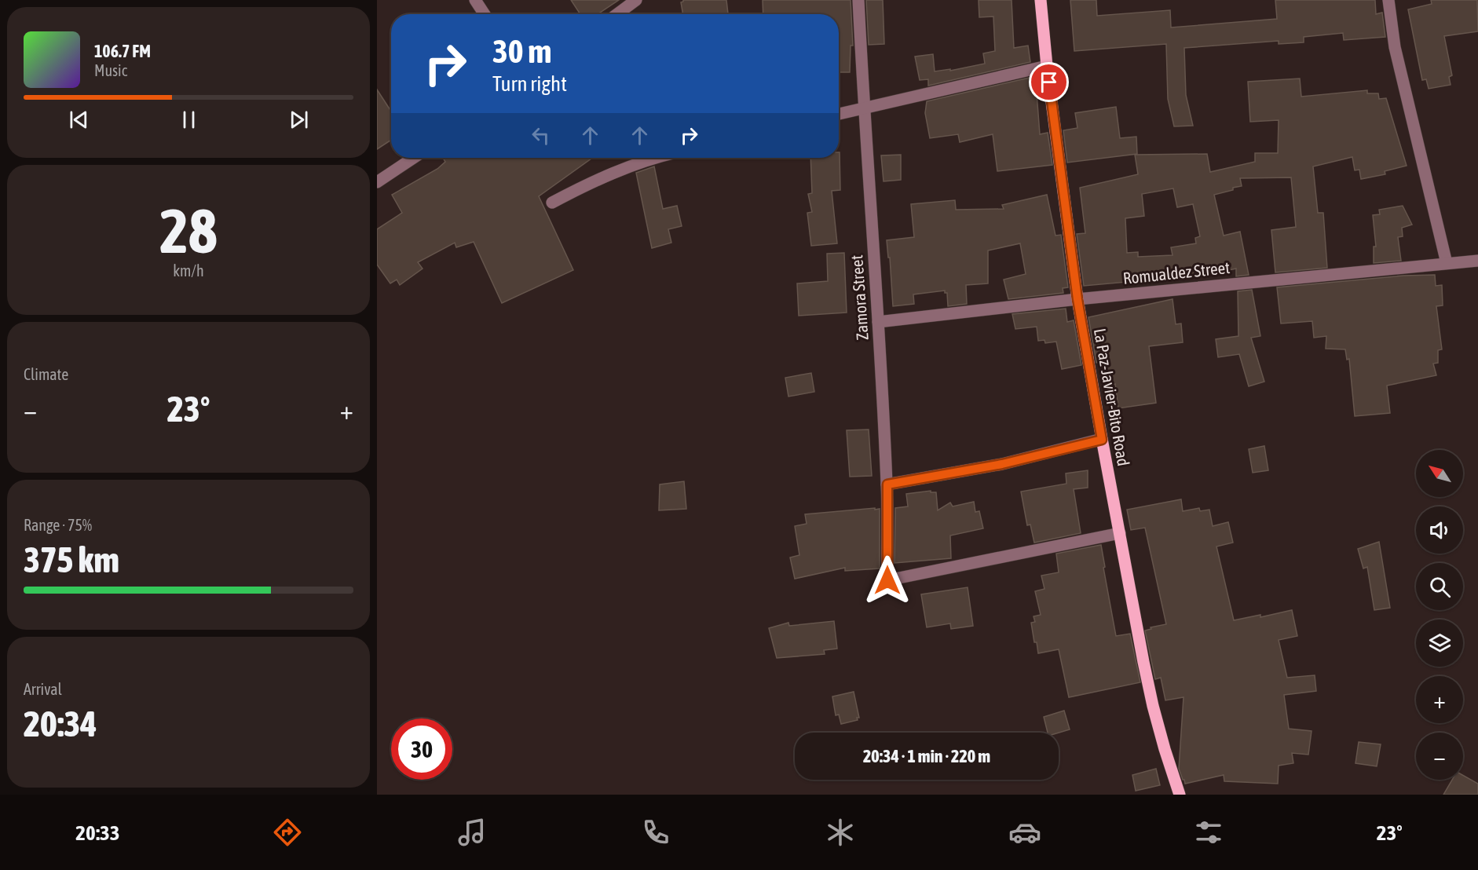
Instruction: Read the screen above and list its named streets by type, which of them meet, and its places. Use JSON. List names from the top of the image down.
{
  "streets": {
    "main road": ["La Paz-Javier-Bito Road"],
    "street": ["Romualdez Street", "Zamora Street"]
  },
  "crossings": [
    ["Romualdez Street", "Zamora Street"],
    ["Romualdez Street", "La Paz-Javier-Bito Road"],
    ["Zamora Street", "La Paz-Javier-Bito Road"]
  ],
  "north": "top left",
  "page": {
    "turn": ["30 m", "Turn right"],
    "song": ["106.7 FM", "Music"],
    "tile": [
      ["28", "km/h"],
      "Climate",
      ["Range · 75%", "375 km"],
      ["Arrival", "20:34"]
    ],
    "heat": ["−", "23°", "+"],
    "map_buttons": ["+", "−"],
    "limit": "30",
    "trip": "20:34 · 1 min · 220 m",
    "tabs": ["20:33", "23°"]
  }
}
